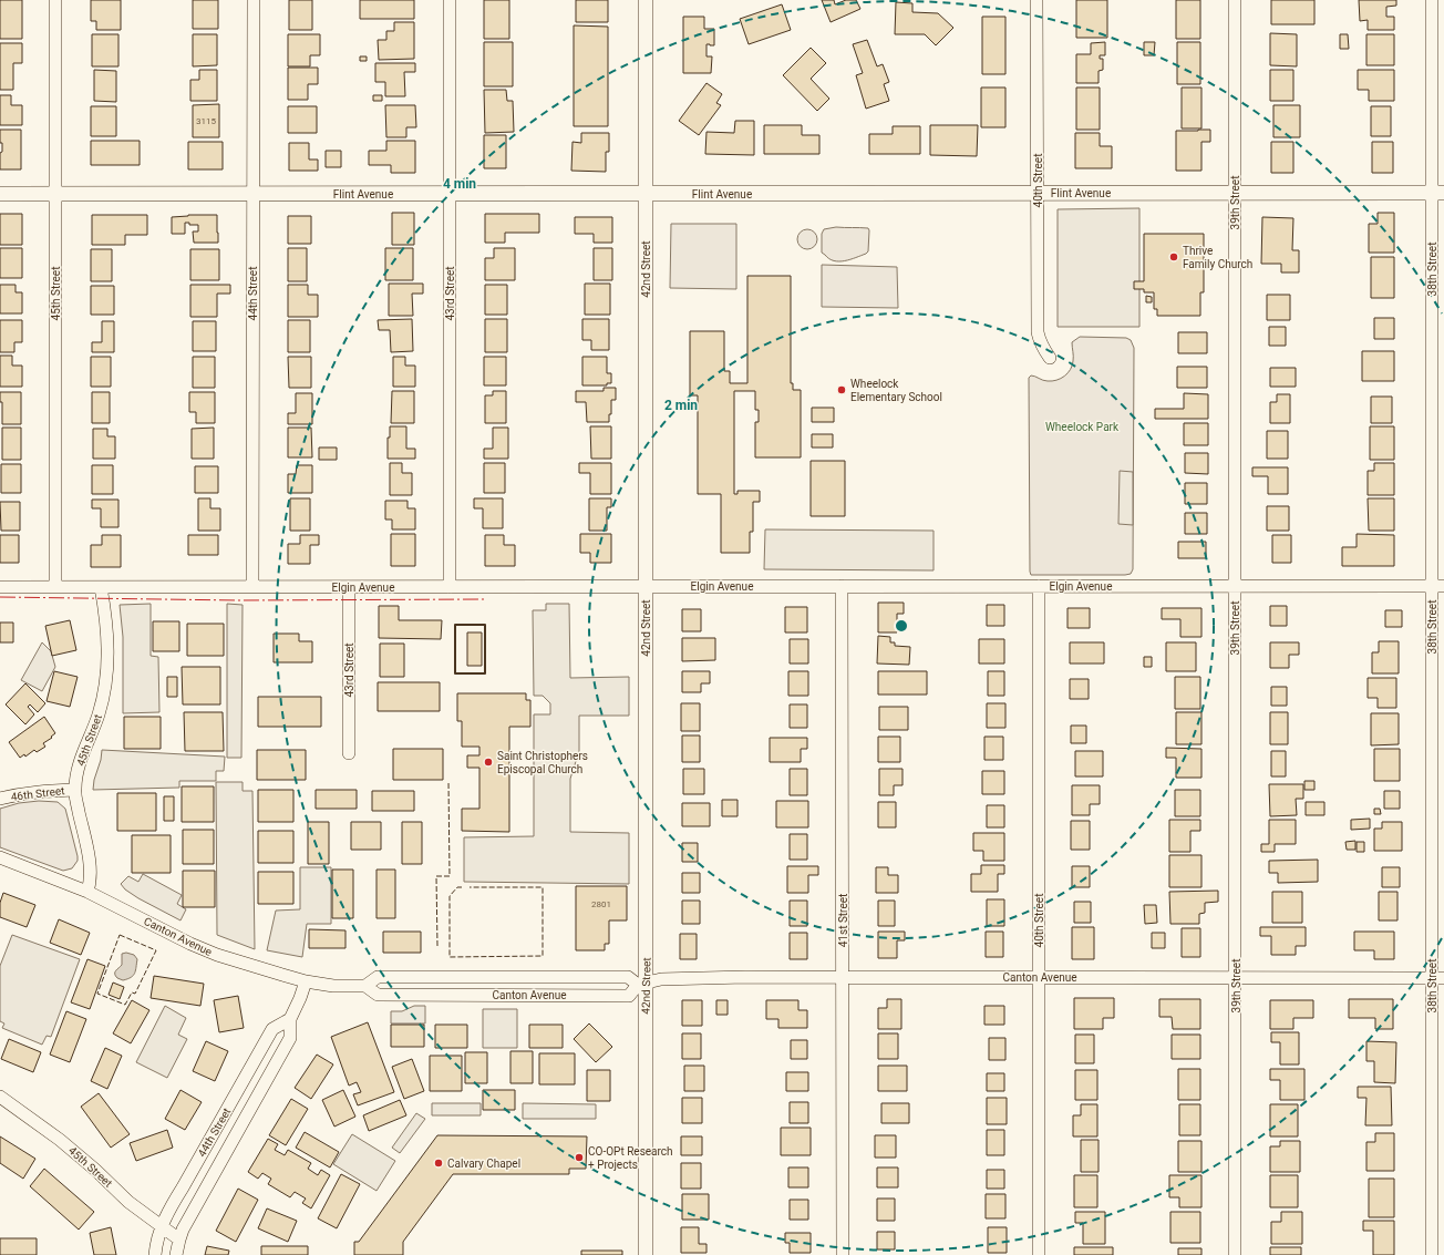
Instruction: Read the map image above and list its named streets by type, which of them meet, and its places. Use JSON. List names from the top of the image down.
{
  "streets": {
    "street": [
      "40th Street",
      "Flint Avenue",
      "39th Street",
      "42nd Street",
      "38th Street",
      "45th Street",
      "44th Street",
      "43rd Street",
      "Elgin Avenue",
      "46th Street",
      "41st Street",
      "Canton Avenue"
    ]
  },
  "crossings": [
    ["40th Street", "Flint Avenue"],
    ["40th Street", "Elgin Avenue"],
    ["40th Street", "Canton Avenue"],
    ["Flint Avenue", "39th Street"],
    ["Flint Avenue", "42nd Street"],
    ["Flint Avenue", "38th Street"],
    ["Flint Avenue", "45th Street"],
    ["Flint Avenue", "44th Street"],
    ["Flint Avenue", "43rd Street"],
    ["39th Street", "Elgin Avenue"],
    ["39th Street", "Canton Avenue"],
    ["42nd Street", "Elgin Avenue"],
    ["42nd Street", "Canton Avenue"],
    ["38th Street", "Elgin Avenue"],
    ["38th Street", "Canton Avenue"],
    ["45th Street", "44th Street"],
    ["45th Street", "Elgin Avenue"],
    ["45th Street", "46th Street"],
    ["45th Street", "Canton Avenue"],
    ["44th Street", "Elgin Avenue"],
    ["44th Street", "Canton Avenue"],
    ["43rd Street", "Elgin Avenue"],
    ["Elgin Avenue", "41st Street"],
    ["41st Street", "Canton Avenue"]
  ],
  "parks": ["Wheelock Park"],
  "places": [
    "Thrive Family Church",
    "Wheelock Elementary School",
    "Saint Christophers Episcopal Church",
    "CO-OPt Research + Projects",
    "Calvary Chapel"
  ],
  "house_numbers": ["3115", "2801"],
  "rings": ["4 min", "2 min"]
}
